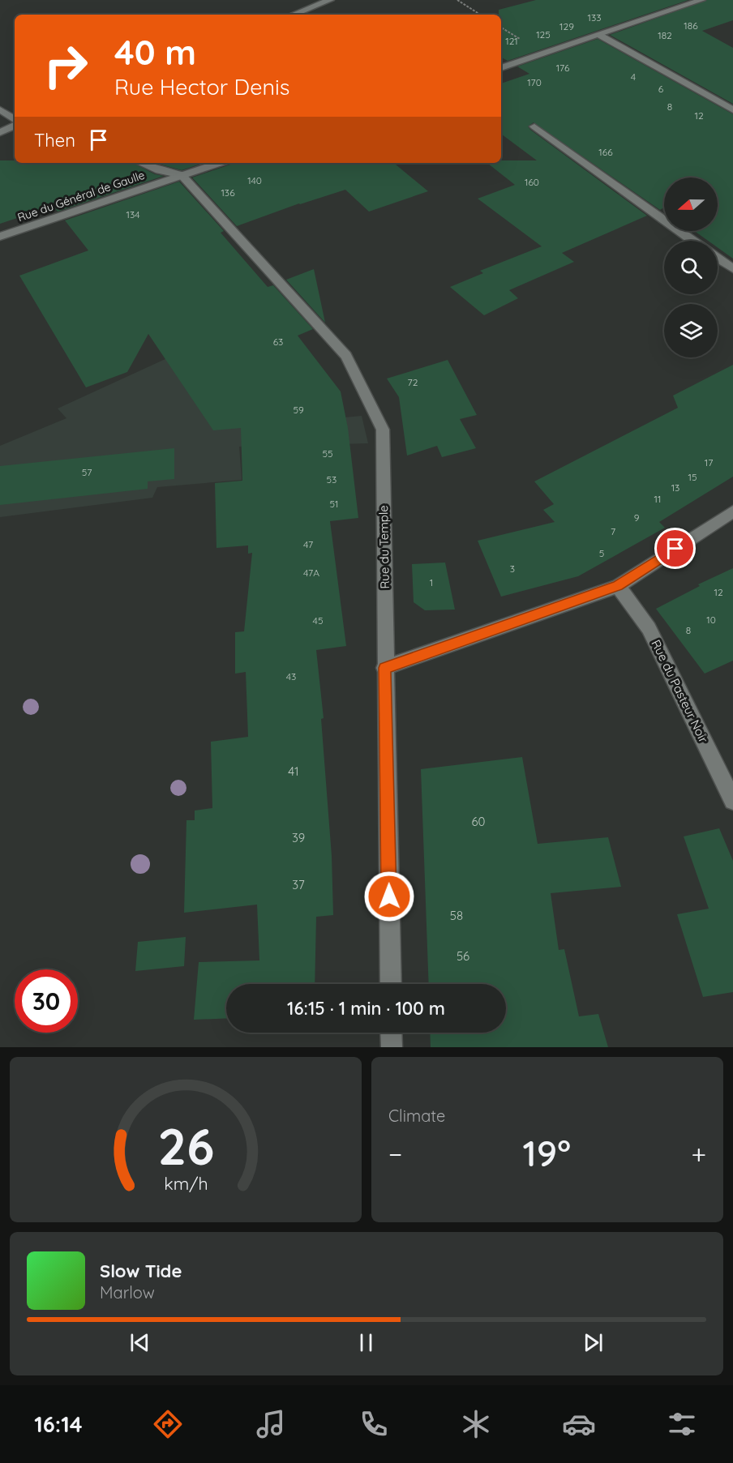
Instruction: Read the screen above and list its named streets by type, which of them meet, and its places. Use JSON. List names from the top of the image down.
{
  "streets": {
    "street": ["Rue du Général de Gaulle", "Rue du Temple", "Rue du Pasteur Noir"]
  },
  "crossings": [
    ["Rue du Général de Gaulle", "Rue du Temple"]
  ],
  "house_numbers": [
    "133",
    "186",
    "129",
    "125",
    "182",
    "121",
    "176",
    "4",
    "170",
    "6",
    "8",
    "12",
    "166",
    "140",
    "160",
    "136",
    "134",
    "63",
    "72",
    "59",
    "55",
    "17",
    "57",
    "15",
    "53",
    "13",
    "11",
    "51",
    "9",
    "7",
    "47",
    "5",
    "3",
    "47A",
    "1",
    "12",
    "10",
    "45",
    "8",
    "43",
    "41",
    "60",
    "39",
    "37",
    "58",
    "56"
  ],
  "north": "left",
  "page": {
    "turn": ["40 m", "Rue Hector Denis"],
    "then": "Then",
    "limit": "30",
    "trip": "16:15 · 1 min · 100 m",
    "tile": "Climate",
    "heat": ["−", "19°", "+"],
    "song": ["Slow Tide", "Marlow"],
    "tabs": "16:14",
    "gauge": ["26", "km/h"]
  }
}
